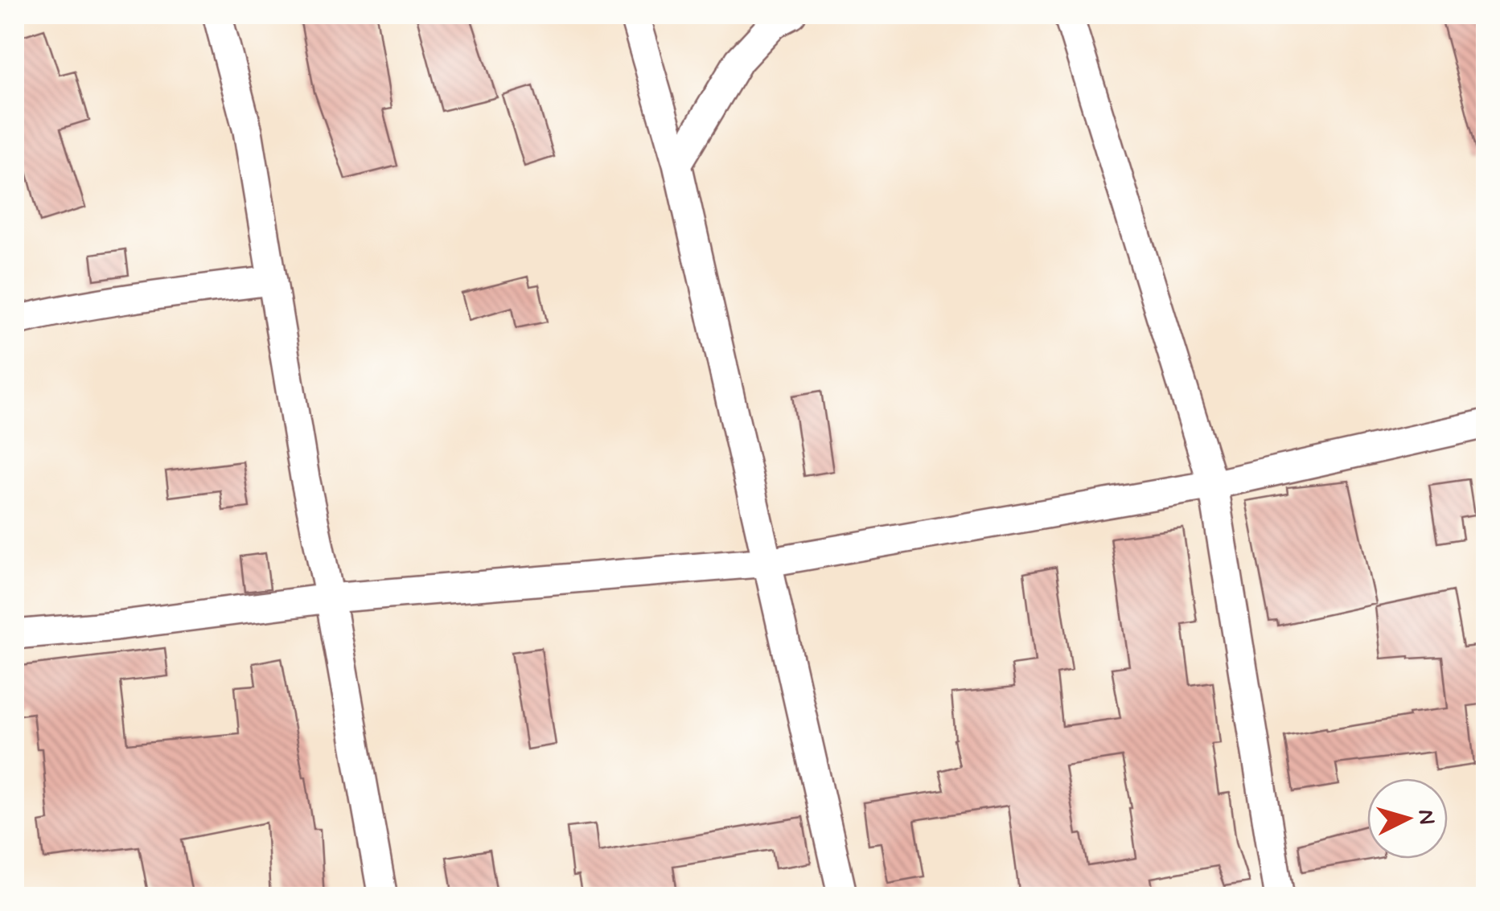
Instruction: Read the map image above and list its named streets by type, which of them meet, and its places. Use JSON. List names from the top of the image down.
{
  "north": "right"
}
